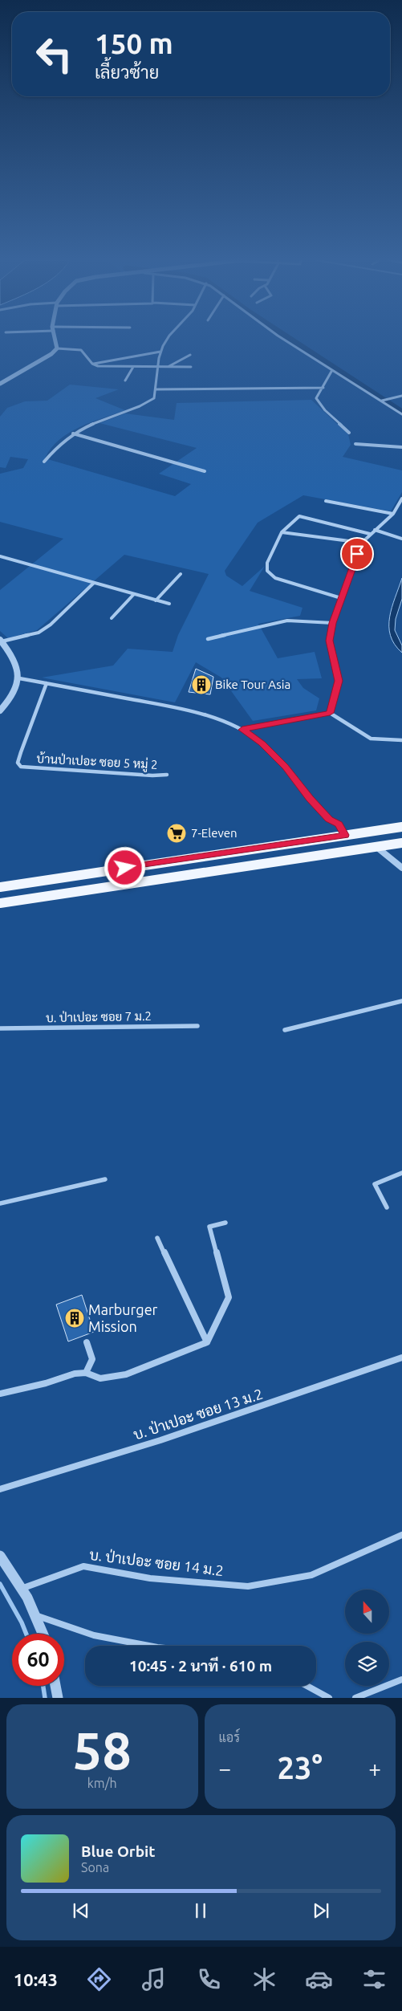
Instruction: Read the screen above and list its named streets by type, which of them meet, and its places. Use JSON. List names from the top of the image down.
{
  "streets": {
    "street": [
      "บ้านป่าเปอะ ซอย 5 หมู่ 2",
      "บ. ป่าเปอะ ซอย 7 ม.2",
      "บ. ป่าเปอะ ซอย 13 ม.2",
      "บ. ป่าเปอะ ซอย 14 ม.2"
    ]
  },
  "places": {
    "building": ["Bike Tour Asia", "Marburger Mission"],
    "supermarket": ["7-Eleven"]
  },
  "north": "top",
  "page": {
    "turn": ["150 m", "เลี้ยวซ้าย"],
    "limit": "60",
    "trip": "10:45 · 2 นาที · 610 m",
    "tile": [
      ["58", "km/h"],
      "แอร์"
    ],
    "heat": ["−", "23°", "+"],
    "song": ["Blue Orbit", "Sona"],
    "tabs": "10:43"
  }
}
